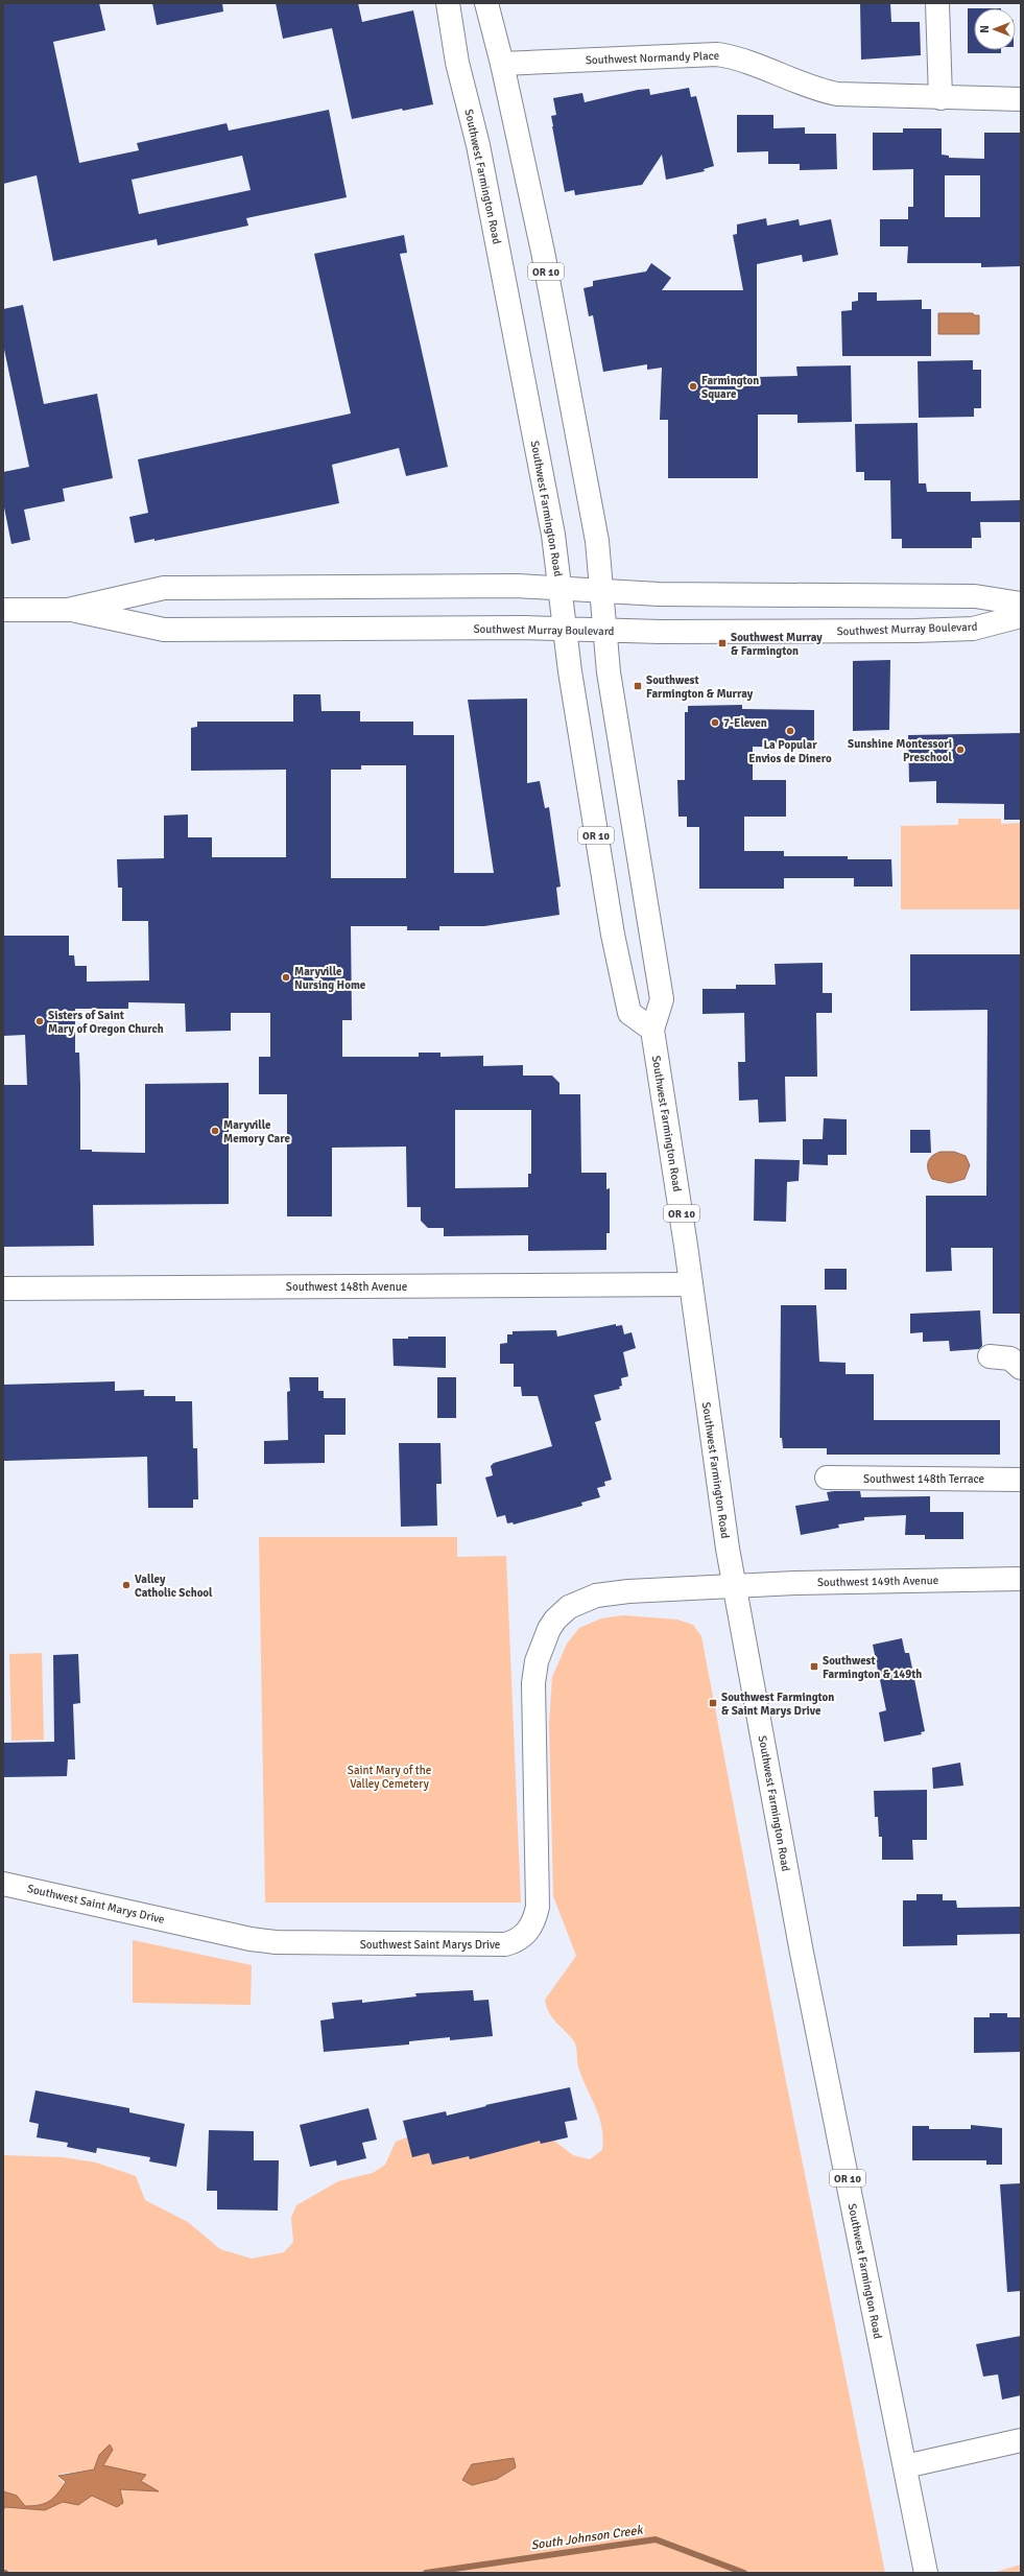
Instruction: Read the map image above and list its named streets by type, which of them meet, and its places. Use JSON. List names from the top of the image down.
{
  "streets": {
    "main road": [
      "Southwest Normandy Place",
      "Southwest Farmington Road",
      "OR 10",
      "Southwest Murray Boulevard",
      "Southwest 148th Avenue",
      "Southwest 148th Terrace",
      "Southwest 149th Avenue",
      "Southwest Saint Marys Drive"
    ]
  },
  "crossings": [
    ["Southwest Normandy Place", "Southwest Farmington Road"],
    ["Southwest Farmington Road", "Southwest Murray Boulevard"],
    ["Southwest Farmington Road", "Southwest 148th Avenue"],
    ["Southwest Farmington Road", "Southwest 149th Avenue"],
    ["Southwest Farmington Road", "Southwest Saint Marys Drive"],
    ["Southwest 149th Avenue", "Southwest Saint Marys Drive"]
  ],
  "water": ["South Johnson Creek"],
  "parks": ["Saint Mary of the Valley Cemetery"],
  "places": {
    "other": [
      "Farmington Square",
      "7-Eleven",
      "La Popular Envios de Dinero",
      "Sunshine Montessori Preschool",
      "Maryville Nursing Home",
      "Sisters of Saint Mary of Oregon Church",
      "Maryville Memory Care",
      "Valley Catholic School"
    ],
    "transit": [
      "Southwest Murray & Farmington",
      "Southwest Farmington & Murray",
      "Southwest Farmington & 149th",
      "Southwest Farmington & Saint Marys Drive"
    ]
  },
  "north": "left"
}
